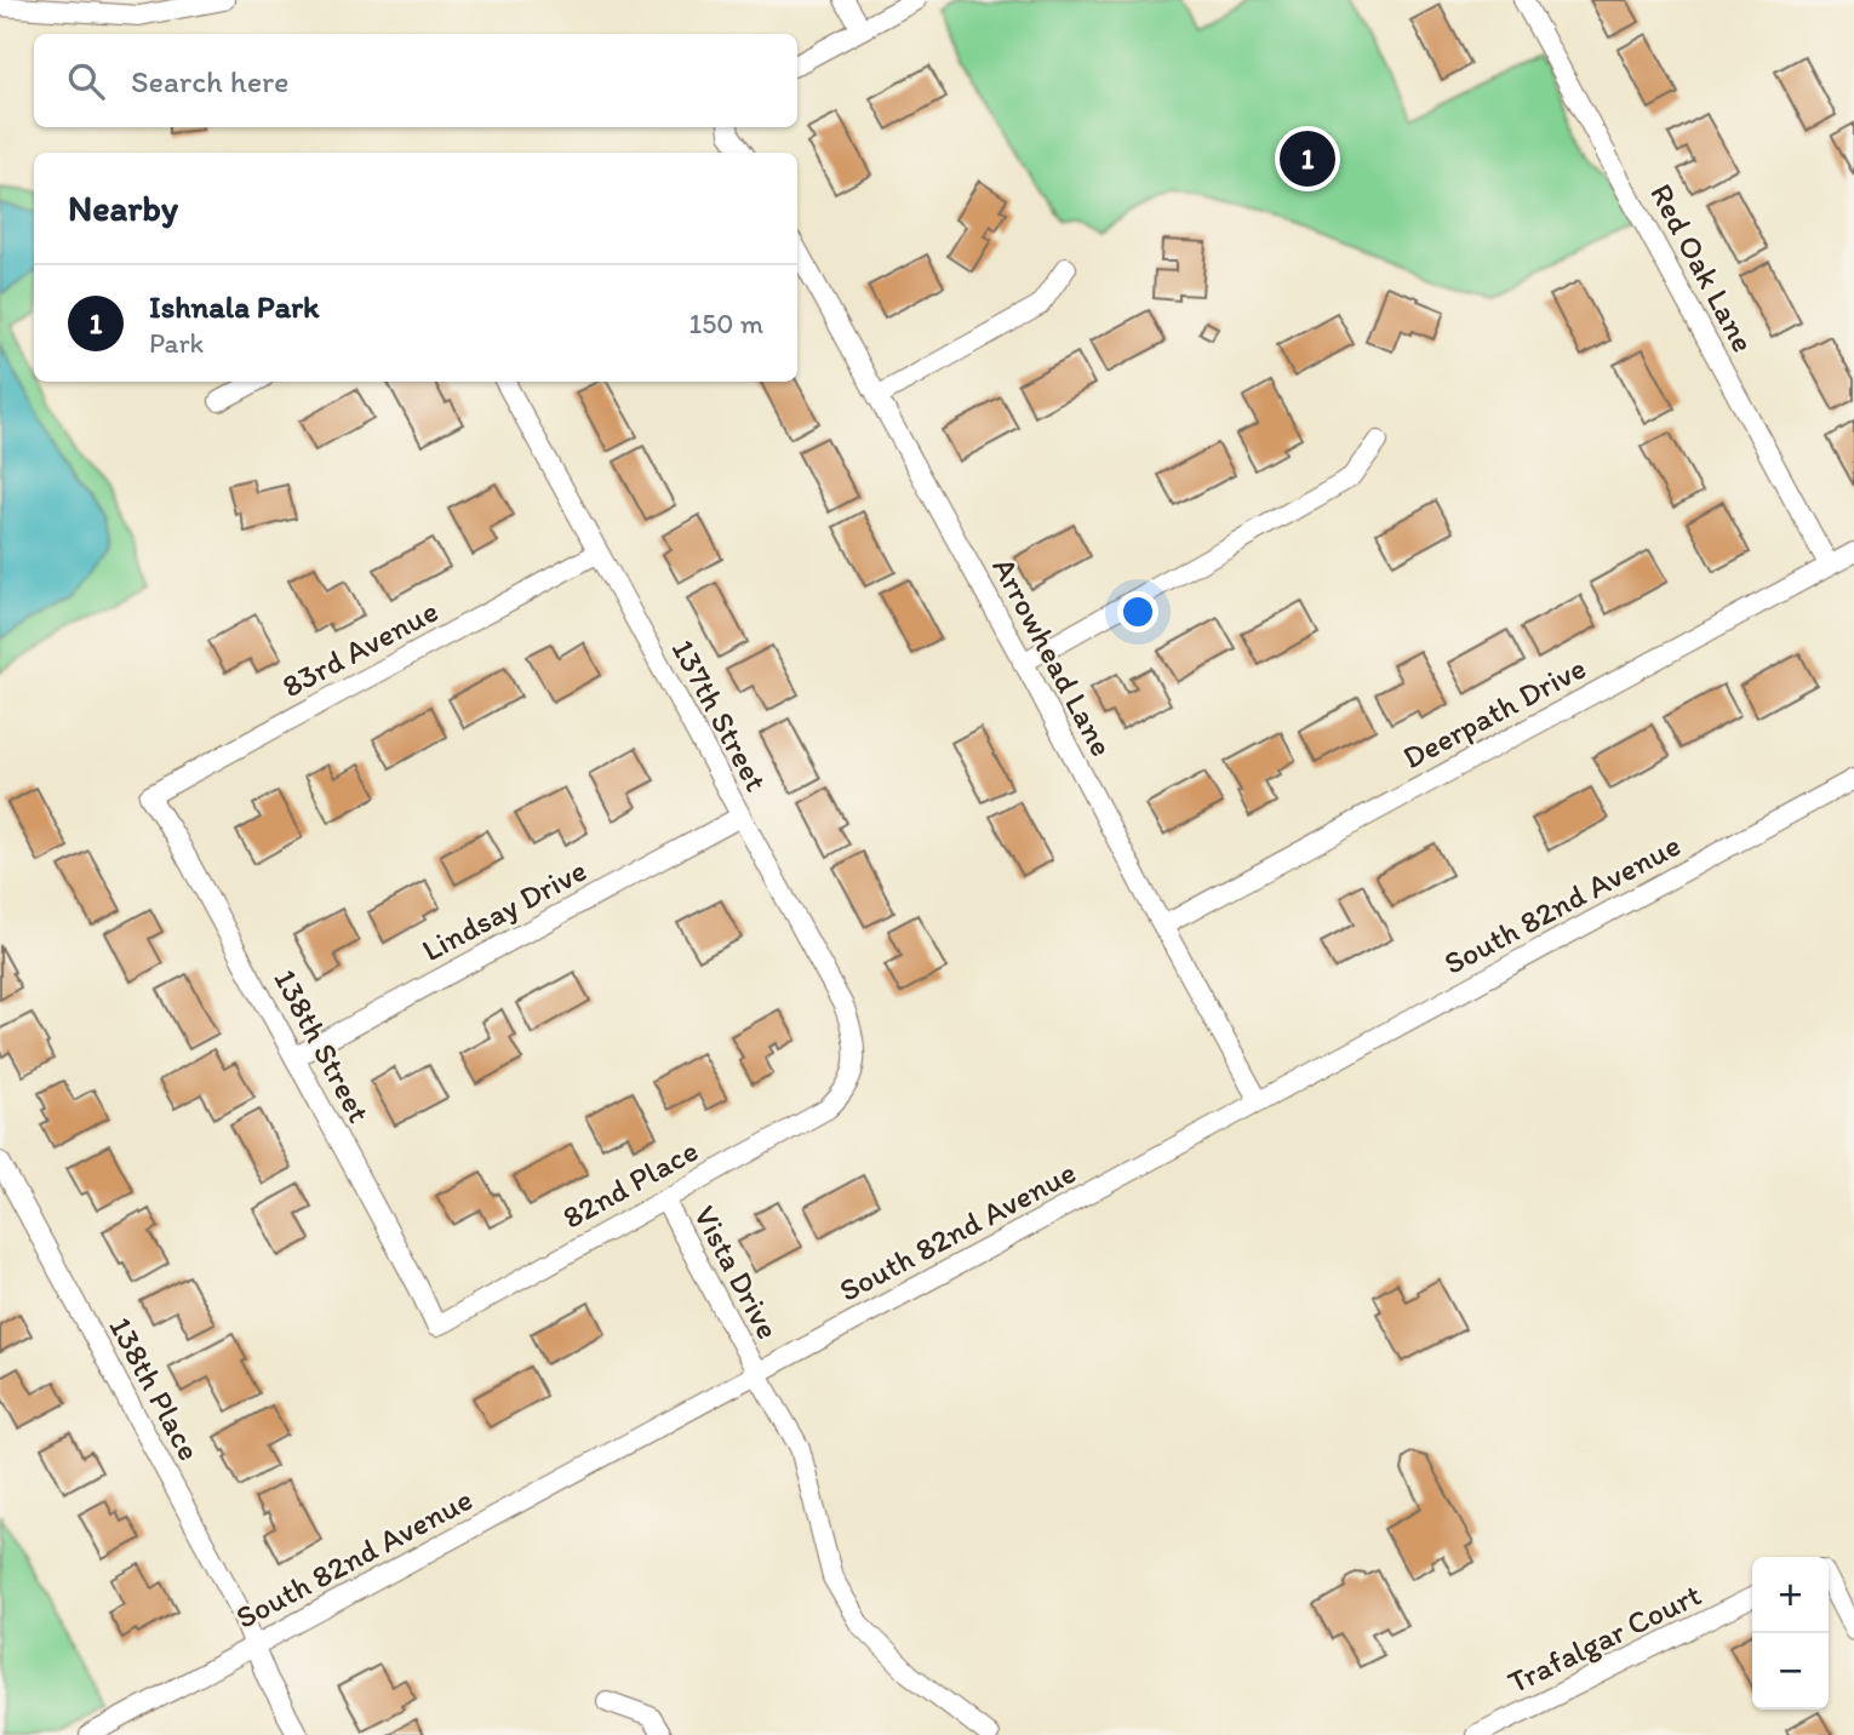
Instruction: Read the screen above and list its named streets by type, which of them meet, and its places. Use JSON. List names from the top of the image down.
{
  "streets": {
    "street": [
      "Red Oak Lane",
      "83rd Avenue",
      "Arrowhead Lane",
      "Deerpath Drive",
      "137th Street",
      "South 82nd Avenue",
      "Lindsay Drive",
      "138th Street",
      "82nd Place",
      "Vista Drive",
      "138th Place",
      "Trafalgar Court"
    ]
  },
  "crossings": [
    ["Red Oak Lane", "Deerpath Drive"],
    ["83rd Avenue", "137th Street"],
    ["83rd Avenue", "138th Street"],
    ["Arrowhead Lane", "Deerpath Drive"],
    ["Arrowhead Lane", "South 82nd Avenue"],
    ["137th Street", "Lindsay Drive"],
    ["137th Street", "82nd Place"],
    ["South 82nd Avenue", "Vista Drive"],
    ["South 82nd Avenue", "138th Place"],
    ["Lindsay Drive", "138th Street"],
    ["138th Street", "82nd Place"],
    ["82nd Place", "Vista Drive"]
  ],
  "page": {
    "search": "Search here",
    "pins": "1",
    "heading": "Nearby",
    "list": [
      {
        "mark": "1",
        "name": "Ishnala Park",
        "note": "Park",
        "value": "150 m"
      }
    ],
    "map_buttons": ["+", "−"]
  }
}
